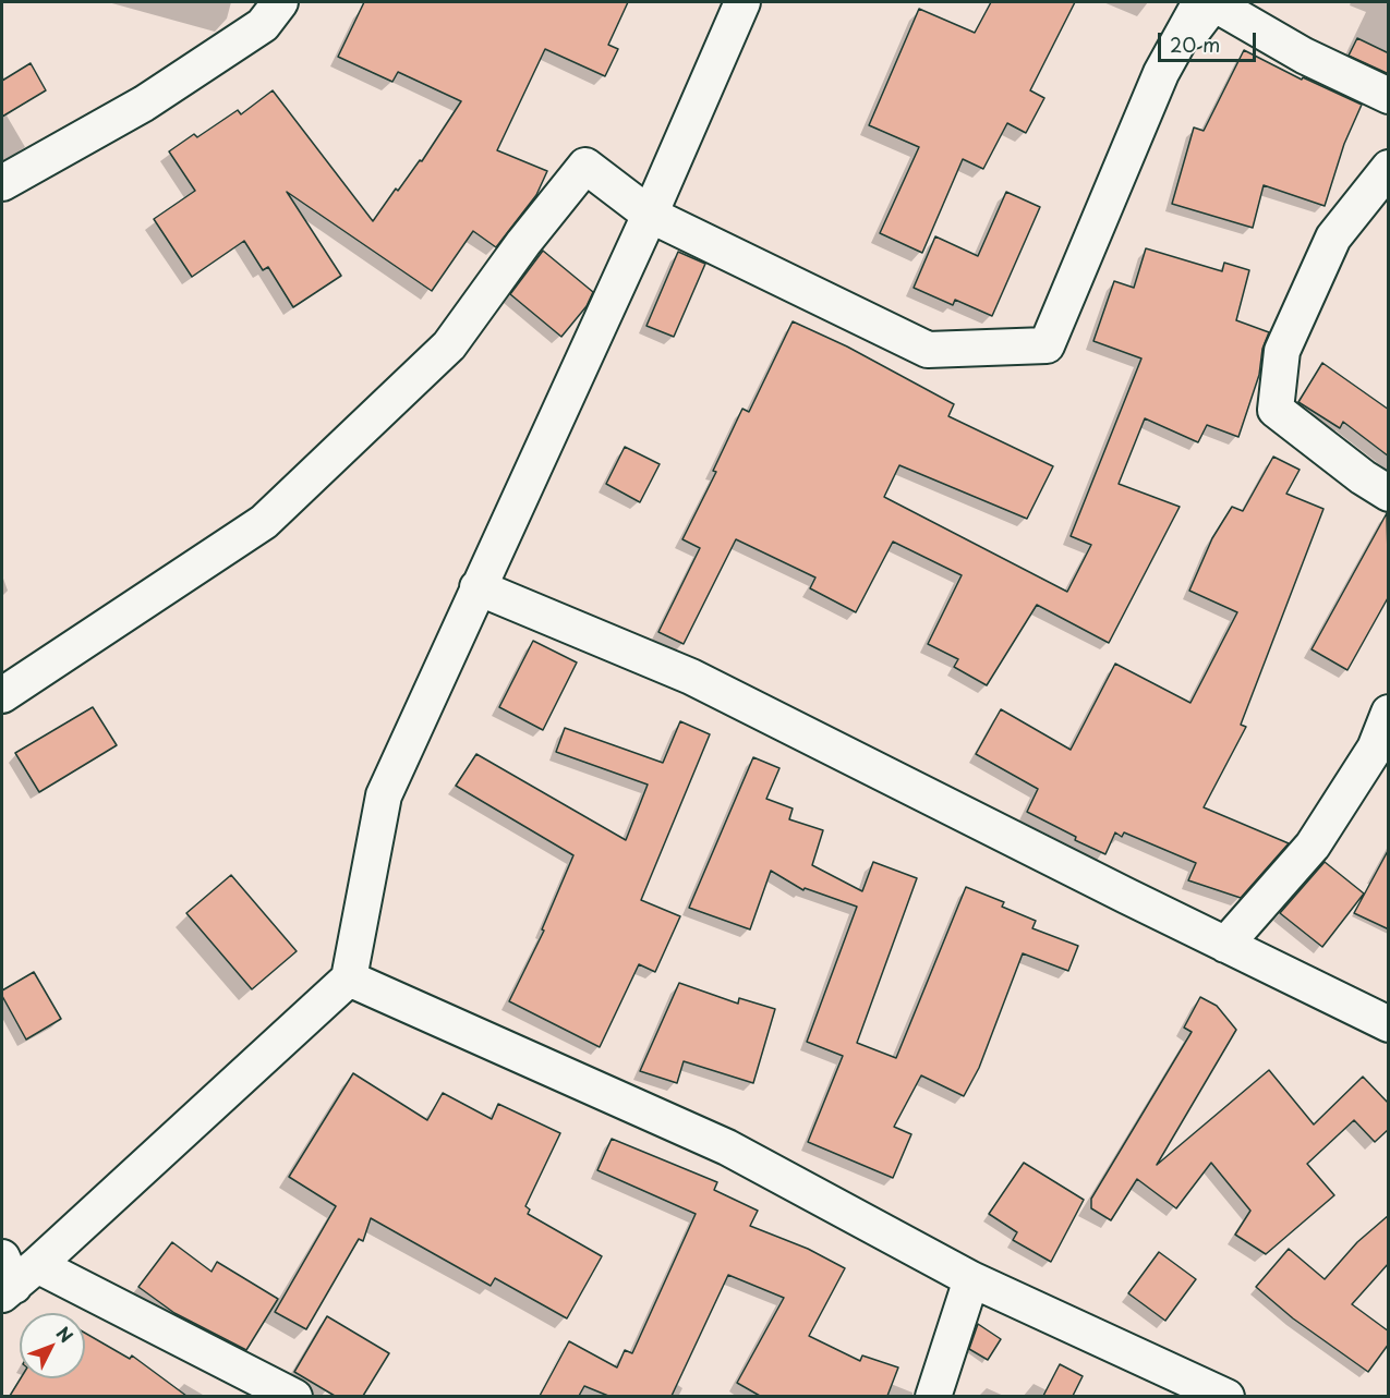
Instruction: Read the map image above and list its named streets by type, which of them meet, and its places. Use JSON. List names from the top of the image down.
{
  "scale_bar": "20 m",
  "north": "top right"
}
